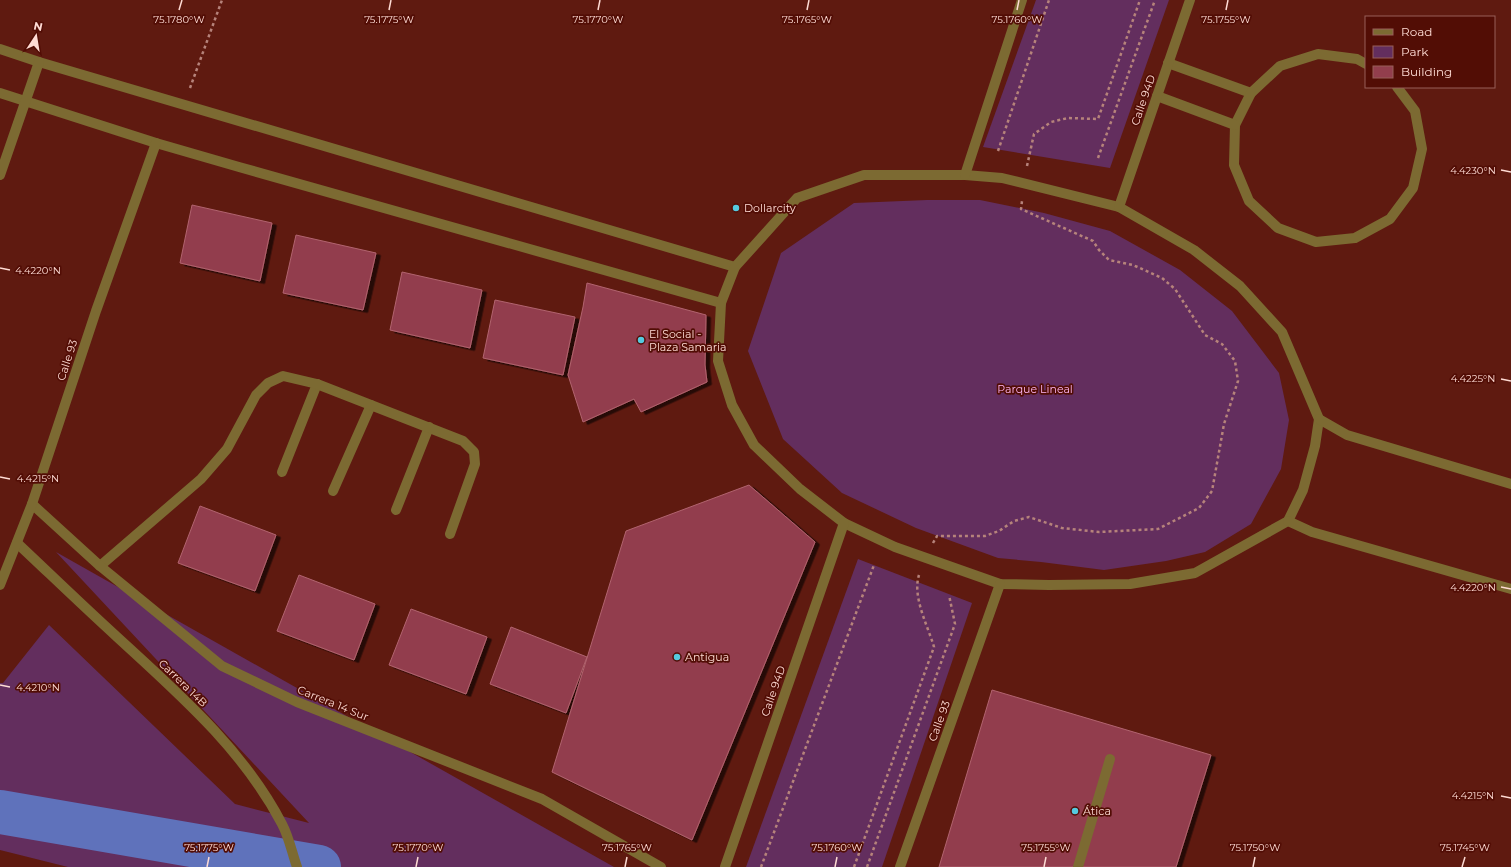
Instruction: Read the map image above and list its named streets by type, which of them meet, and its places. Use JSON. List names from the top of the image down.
{
  "streets": {
    "street": [
      "Calle 94D",
      "Calle 93",
      "Carrera 14B",
      "Carrera 14 Sur"
    ]
  },
  "crossings": [
    ["Calle 93", "Carrera 14B"],
    ["Calle 93", "Carrera 14 Sur"]
  ],
  "parks": ["Parque Lineal"],
  "places": [
    "Dollarcity",
    "El Social - Plaza Samaria",
    "Antigua",
    "Ática"
  ],
  "legend": ["Road", "Park", "Building"],
  "north": "top",
  "coordinates": [
    "75.1780°W",
    "75.1775°W",
    "75.1770°W",
    "75.1765°W",
    "75.1760°W",
    "75.1755°W",
    "4.4230°N",
    "4.4220°N",
    "4.4225°N",
    "4.4215°N",
    "4.4210°N",
    "75.1750°W",
    "75.1745°W"
  ]
}
